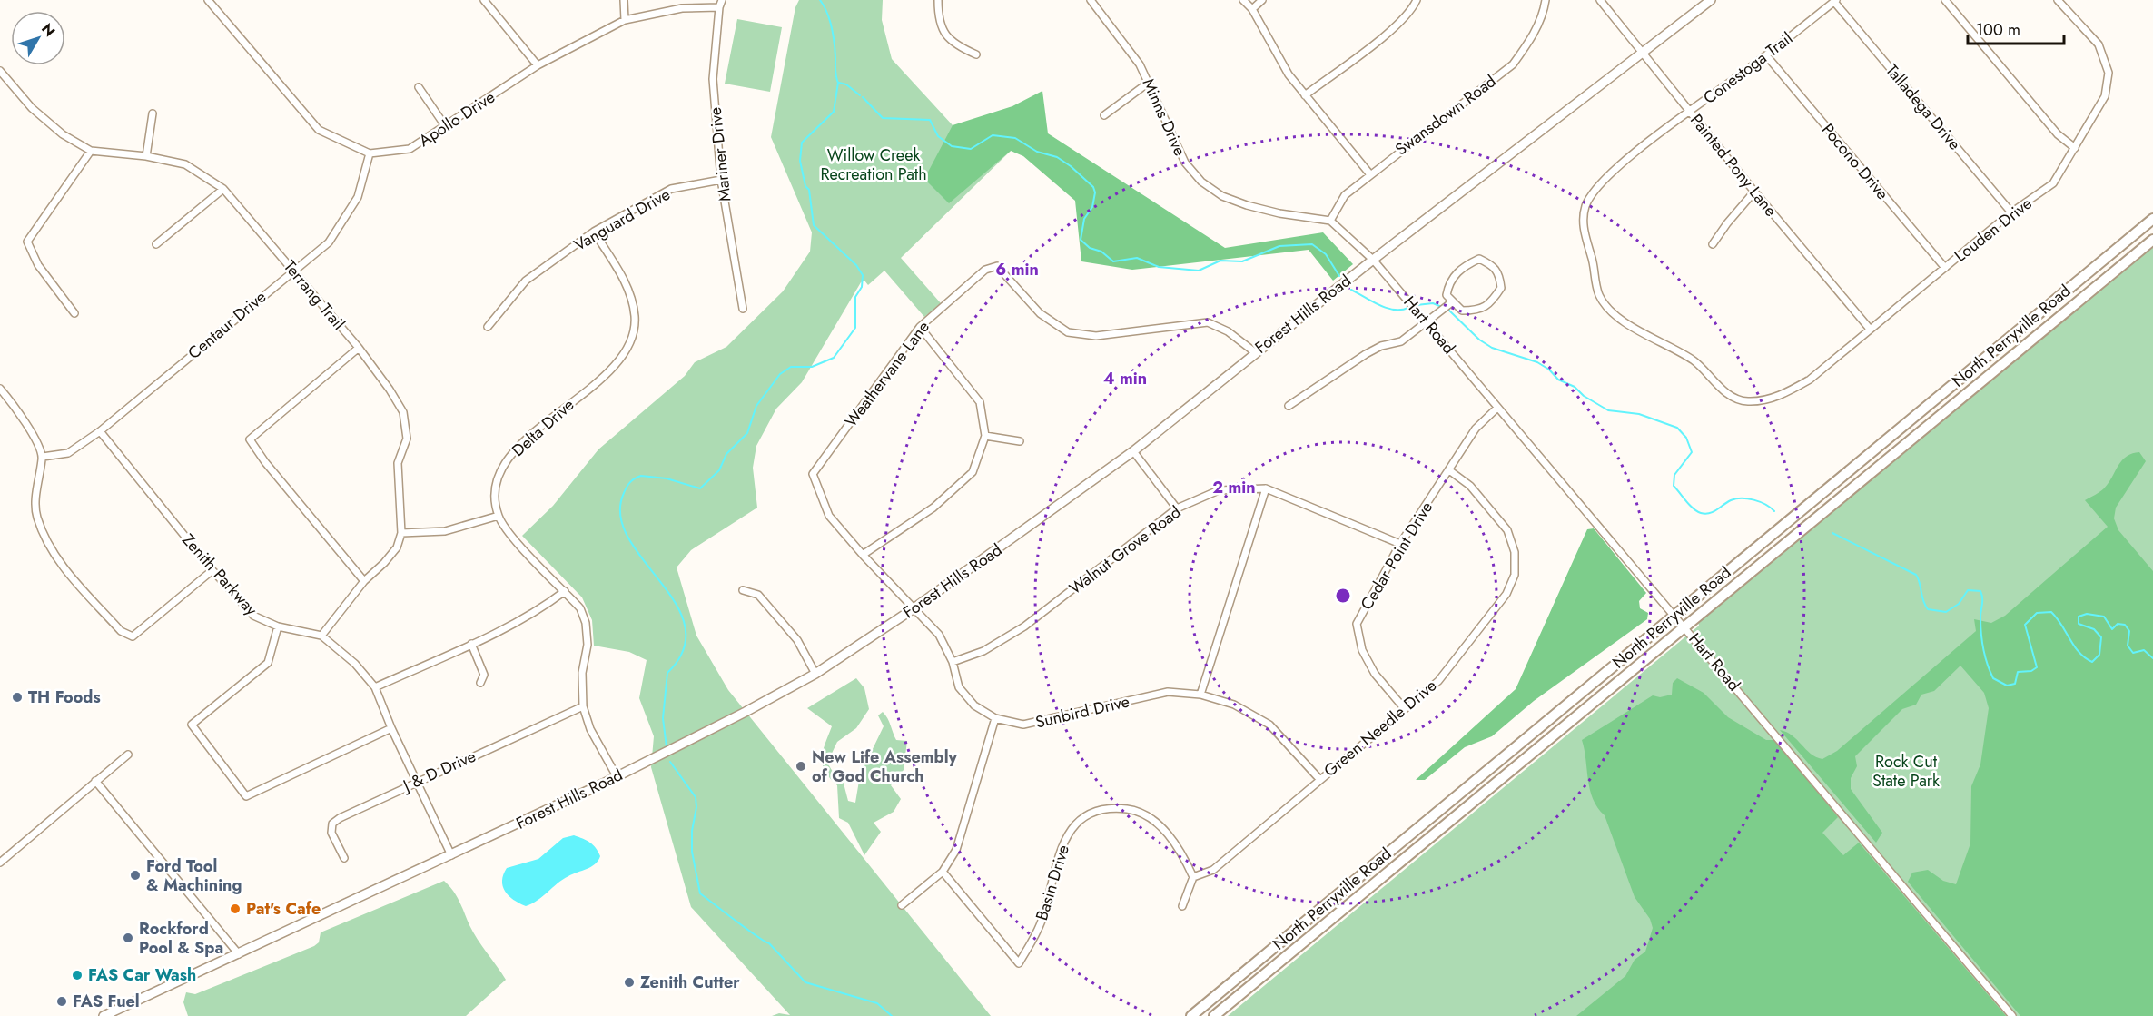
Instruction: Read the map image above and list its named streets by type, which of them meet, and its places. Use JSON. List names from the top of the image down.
{
  "streets": {
    "main road": ["North Perryville Road"],
    "street": [
      "Conestoga Trail",
      "Talladega Drive",
      "Swansdown Road",
      "Minns Drive",
      "Apollo Drive",
      "Mariner Drive",
      "Pocono Drive",
      "Painted Pony Lane",
      "Vanguard Drive",
      "Louden Drive",
      "Terrang Trail",
      "Forest Hills Road",
      "Centaur Drive",
      "Hart Road",
      "Weathervane Lane",
      "Delta Drive",
      "Walnut Grove Road",
      "Cedar Point Drive",
      "Zenith Parkway",
      "Sunbird Drive",
      "Green Needle Drive",
      "J & D Drive",
      "Basin Drive"
    ]
  },
  "crossings": [
    ["Conestoga Trail", "Talladega Drive"],
    ["Conestoga Trail", "Pocono Drive"],
    ["Conestoga Trail", "Painted Pony Lane"],
    ["Conestoga Trail", "Louden Drive"],
    ["Talladega Drive", "Louden Drive"],
    ["Swansdown Road", "Minns Drive"],
    ["Apollo Drive", "Mariner Drive"],
    ["Apollo Drive", "Centaur Drive"],
    ["Mariner Drive", "Vanguard Drive"],
    ["Pocono Drive", "Louden Drive"],
    ["Painted Pony Lane", "Louden Drive"],
    ["Painted Pony Lane", "Forest Hills Road"],
    ["Vanguard Drive", "Delta Drive"],
    ["Terrang Trail", "Centaur Drive"],
    ["Forest Hills Road", "Hart Road"],
    ["Forest Hills Road", "Weathervane Lane"],
    ["Forest Hills Road", "Zenith Parkway"],
    ["Forest Hills Road", "Sunbird Drive"],
    ["Centaur Drive", "Zenith Parkway"],
    ["Hart Road", "North Perryville Road"],
    ["Hart Road", "Cedar Point Drive"],
    ["Weathervane Lane", "Sunbird Drive"],
    ["Walnut Grove Road", "Cedar Point Drive"],
    ["Walnut Grove Road", "Sunbird Drive"],
    ["Cedar Point Drive", "Green Needle Drive"],
    ["Zenith Parkway", "J & D Drive"],
    ["Sunbird Drive", "Green Needle Drive"],
    ["Green Needle Drive", "Basin Drive"]
  ],
  "parks": ["Willow Creek Recreation Path", "Rock Cut State Park"],
  "places": [
    "TH Foods",
    "New Life Assembly of God Church",
    "Ford Tool & Machining",
    "Pat's Cafe",
    "Rockford Pool & Spa",
    "FAS Car Wash",
    "Zenith Cutter",
    "FAS Fuel"
  ],
  "scale_bar": "100 m",
  "north": "top right",
  "rings": ["6 min", "4 min", "2 min"]
}
